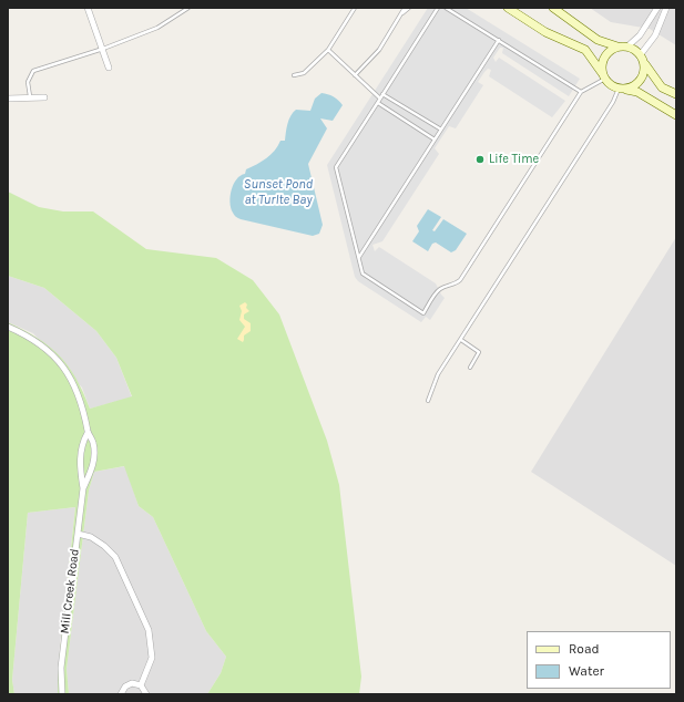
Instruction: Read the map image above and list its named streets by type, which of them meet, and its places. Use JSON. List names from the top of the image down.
{
  "streets": {
    "street": ["Mill Creek Road"]
  },
  "water": ["Sunset Pond at Turlte Bay"],
  "places": ["Life Time"],
  "legend": ["Road", "Water"]
}
